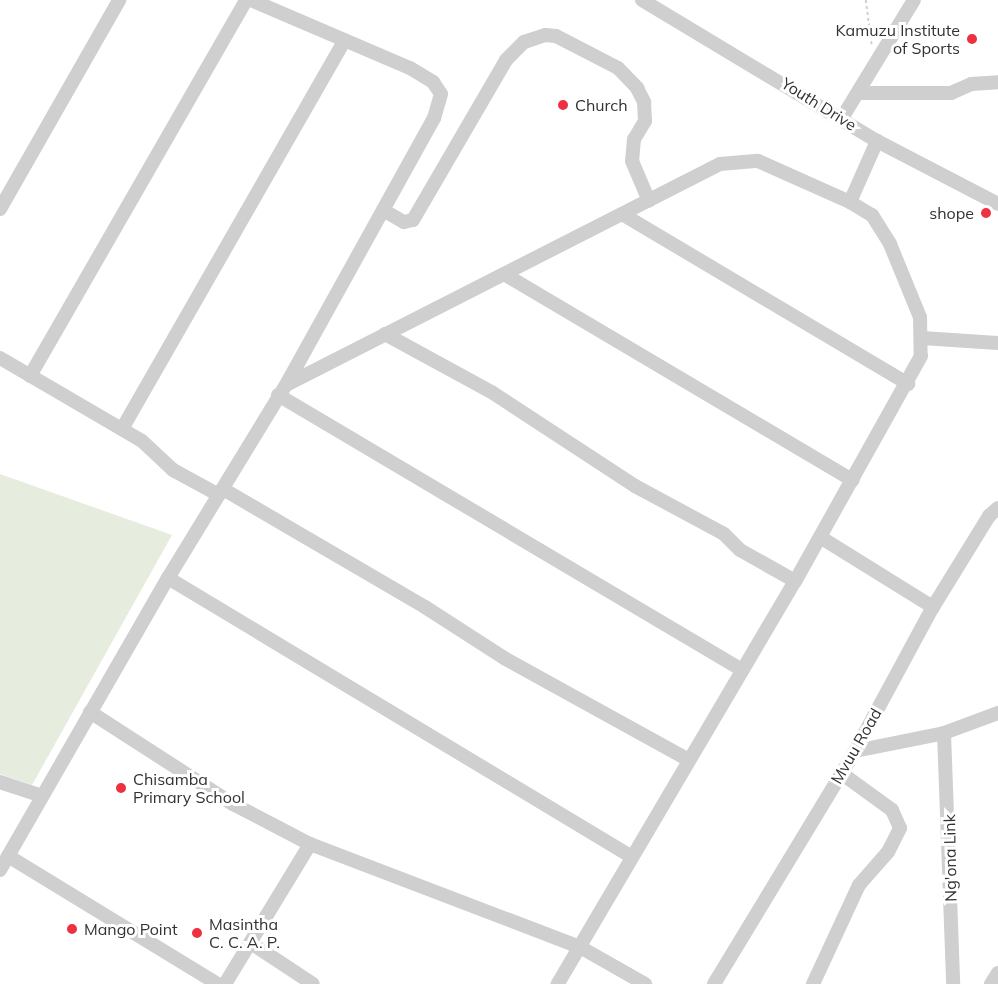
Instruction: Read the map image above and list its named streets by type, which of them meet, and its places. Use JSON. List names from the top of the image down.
{
  "streets": {
    "street": ["Youth Drive", "Mvuu Road", "Ng'ona Link"]
  },
  "places": [
    "Kamuzu Institute of Sports",
    "Church",
    "shope",
    "Chisamba Primary School",
    "Mango Point",
    "Masintha C. C. A. P."
  ]
}
